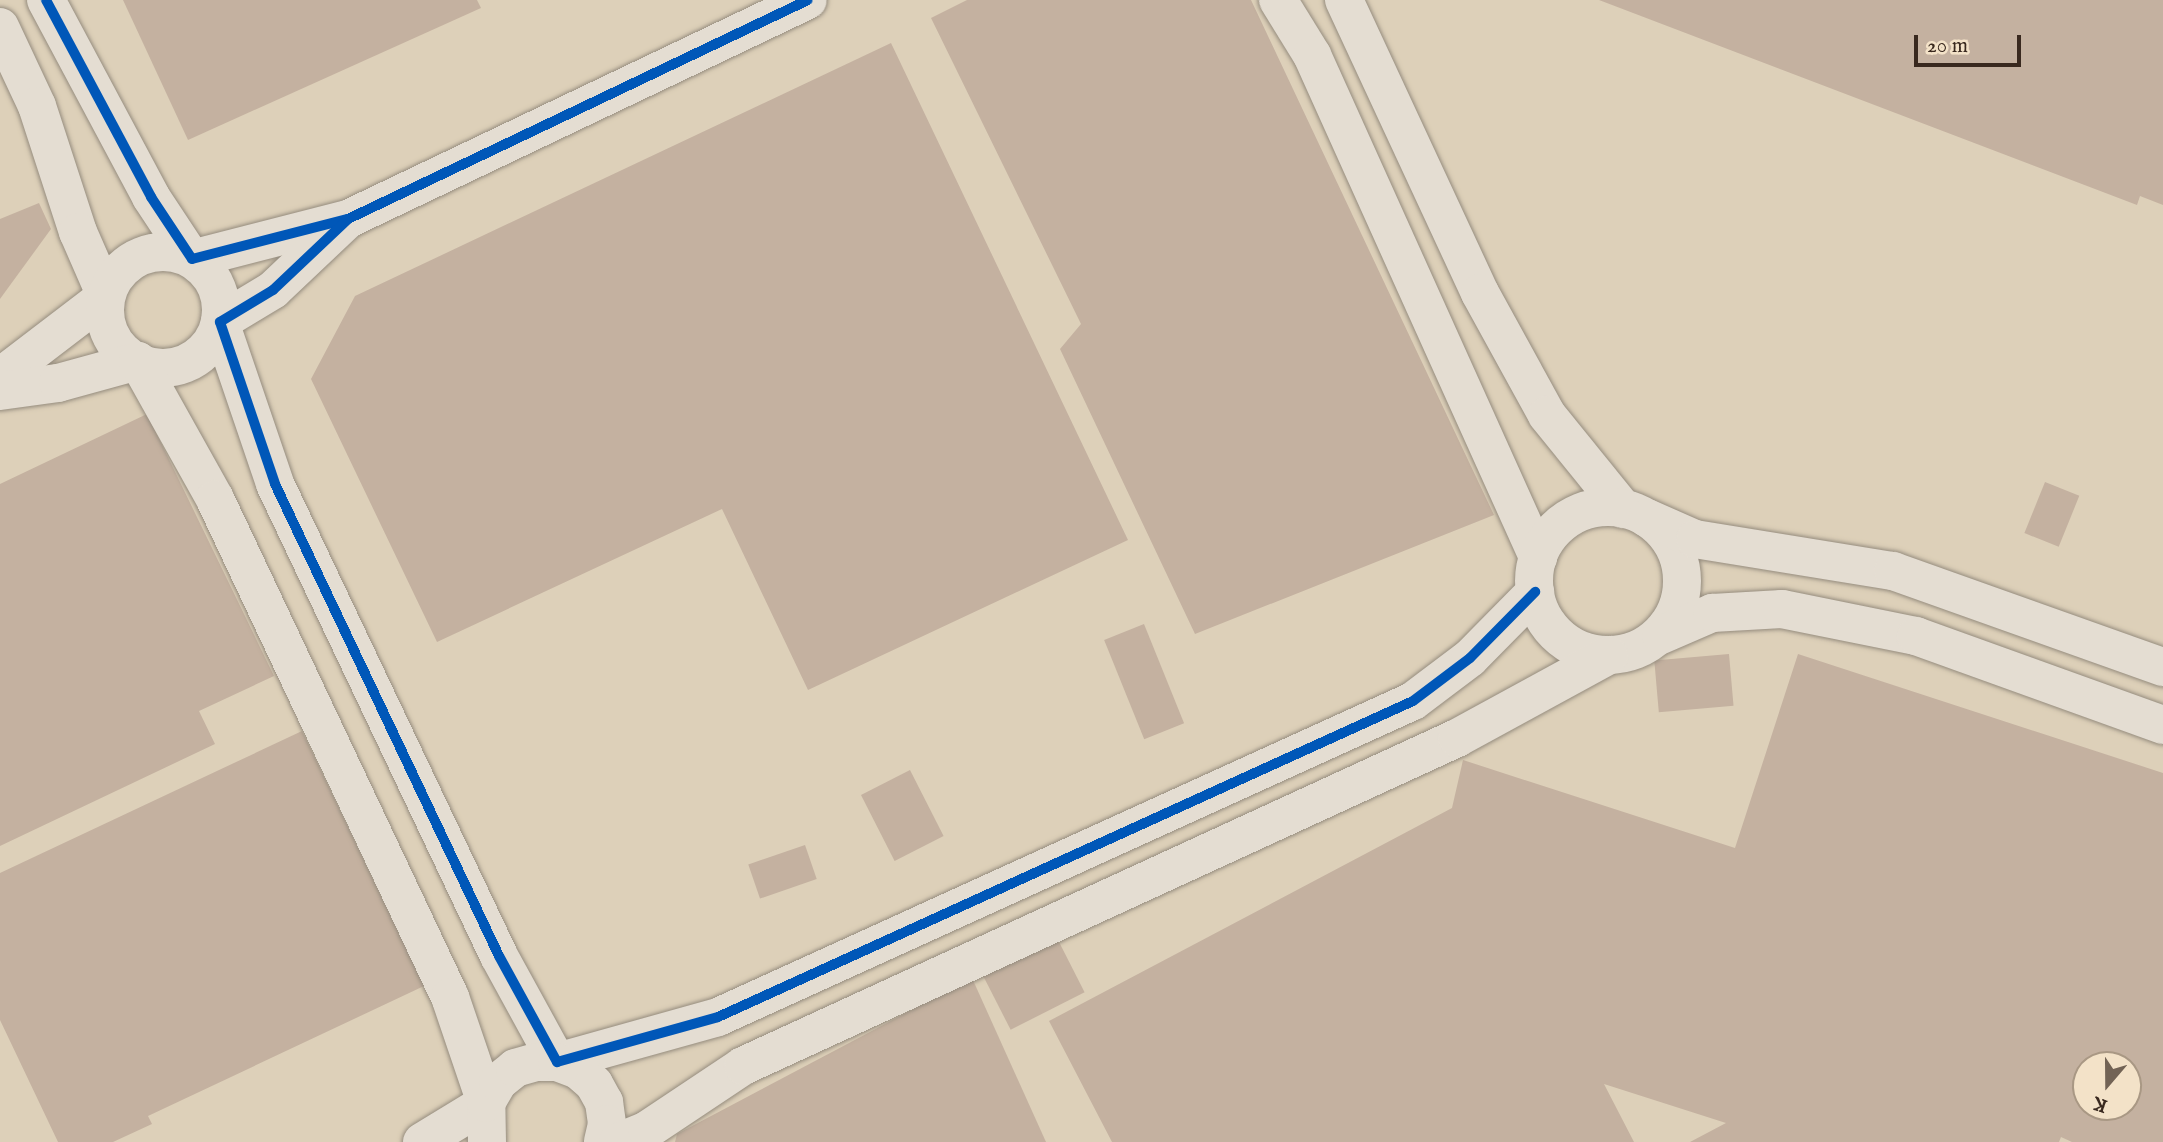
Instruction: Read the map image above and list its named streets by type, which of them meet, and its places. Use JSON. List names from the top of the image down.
{
  "scale_bar": "20 m",
  "north": "bottom"
}
